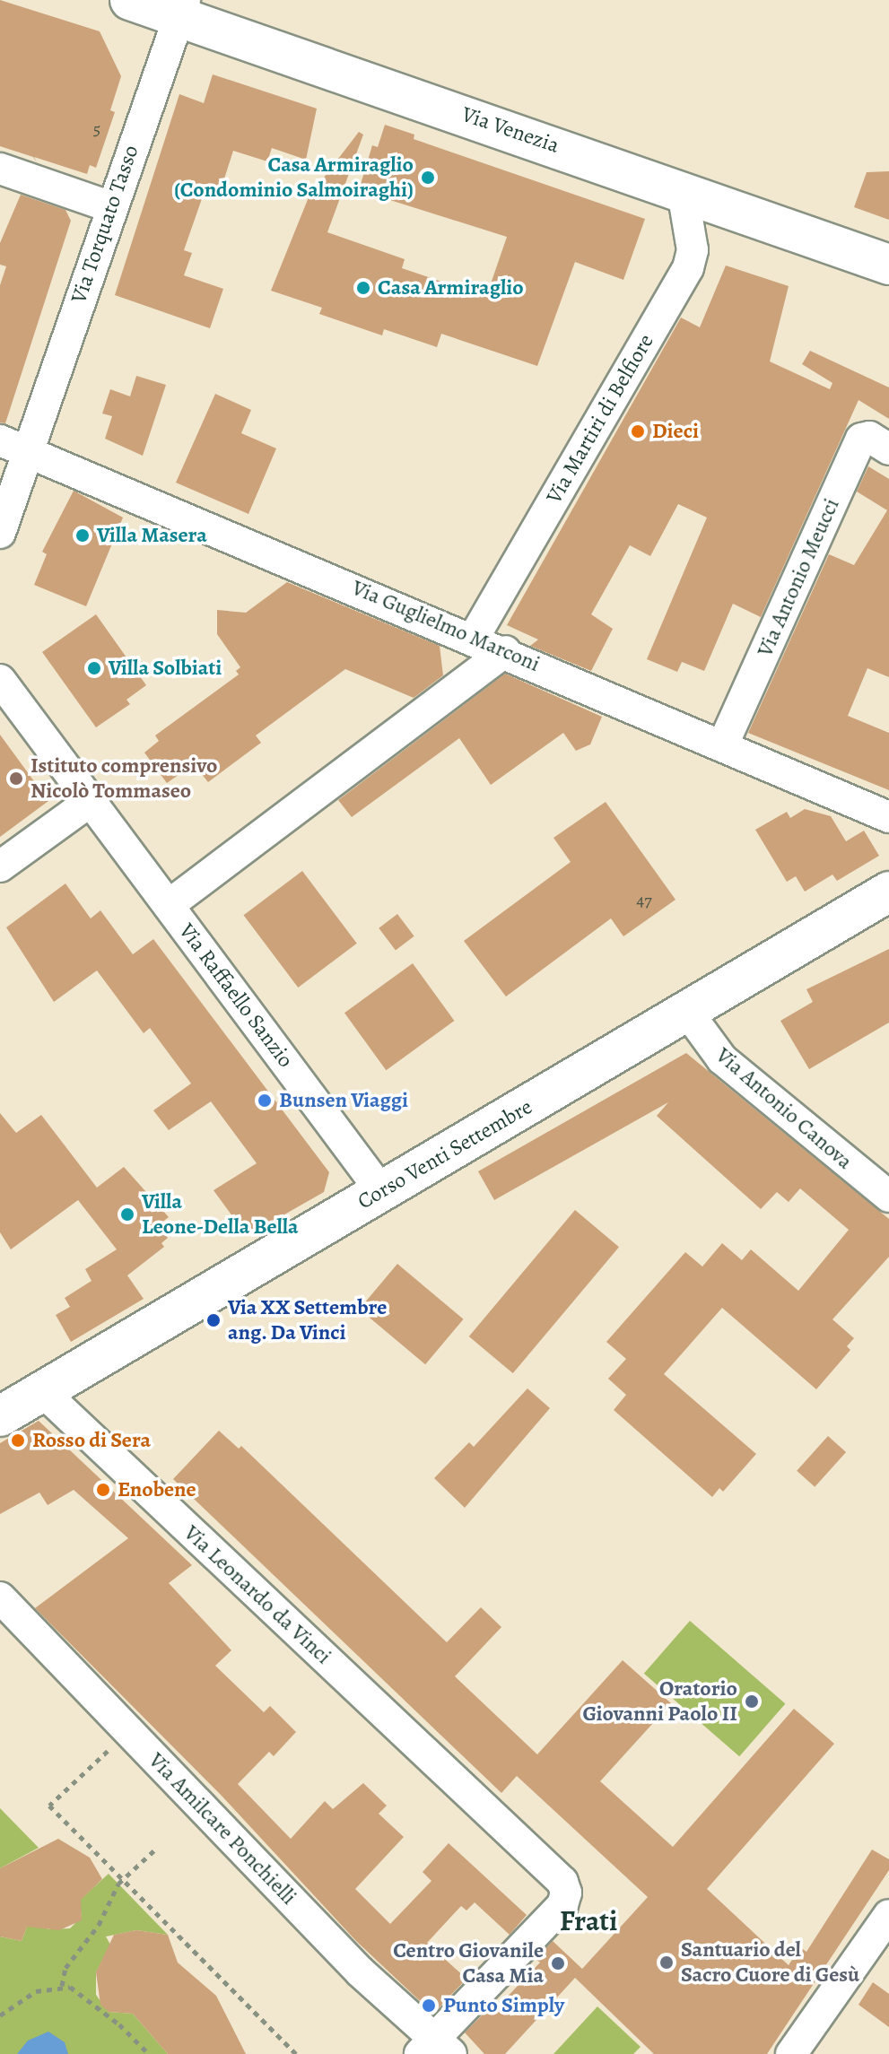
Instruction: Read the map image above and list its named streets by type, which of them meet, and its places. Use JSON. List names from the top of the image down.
{
  "streets": {
    "street": [
      "Via Venezia",
      "Via Torquato Tasso",
      "Via Martiri di Belfiore",
      "Via Antonio Meucci",
      "Via Guglielmo Marconi",
      "Via Raffaello Sanzio",
      "Via Antonio Canova",
      "Corso Venti Settembre",
      "Via Leonardo da Vinci",
      "Via Amilcare Ponchielli"
    ]
  },
  "crossings": [
    ["Via Venezia", "Via Torquato Tasso"],
    ["Via Venezia", "Via Martiri di Belfiore"],
    ["Via Torquato Tasso", "Via Guglielmo Marconi"],
    ["Via Martiri di Belfiore", "Via Guglielmo Marconi"],
    ["Via Antonio Meucci", "Via Guglielmo Marconi"],
    ["Via Raffaello Sanzio", "Corso Venti Settembre"],
    ["Via Antonio Canova", "Corso Venti Settembre"],
    ["Corso Venti Settembre", "Via Leonardo da Vinci"],
    ["Via Leonardo da Vinci", "Via Amilcare Ponchielli"]
  ],
  "districts": ["Frati"],
  "places": [
    "Casa Armiraglio (Condominio Salmoiraghi)",
    "Casa Armiraglio",
    "Dieci",
    "Villa Masera",
    "Villa Solbiati",
    "Istituto comprensivo Nicolò Tommaseo",
    "Bunsen Viaggi",
    "Villa Leone-Della Bella",
    "Via XX Settembre ang. Da Vinci",
    "Rosso di Sera",
    "Enobene",
    "Oratorio Giovanni Paolo II",
    "Santuario del Sacro Cuore di Gesù",
    "Centro Giovanile Casa Mia",
    "Punto Simply"
  ],
  "house_numbers": ["5", "47"]
}
